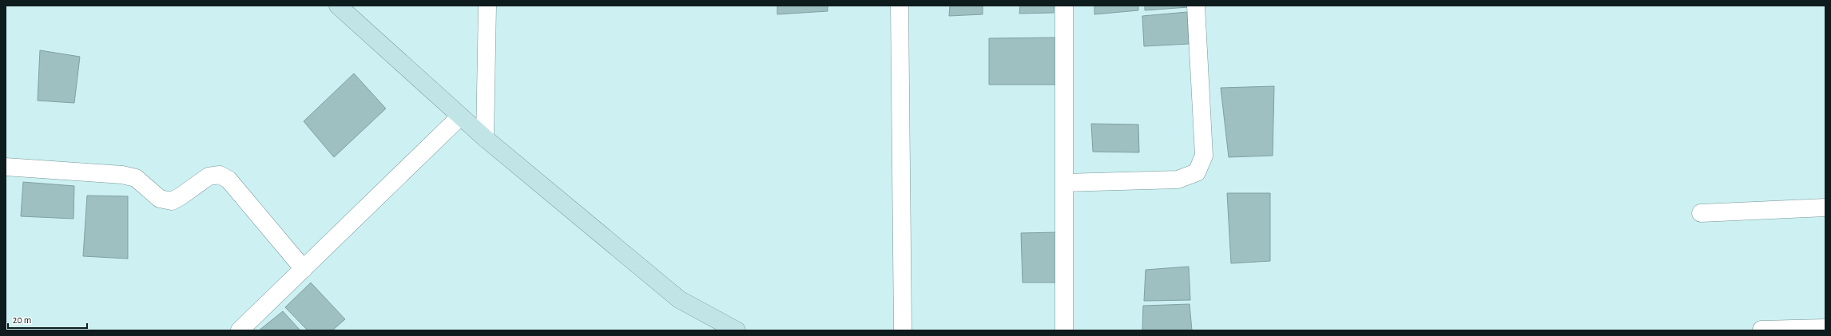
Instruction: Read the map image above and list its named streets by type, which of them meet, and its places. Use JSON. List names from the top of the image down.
{
  "scale_bar": "20 m"
}
